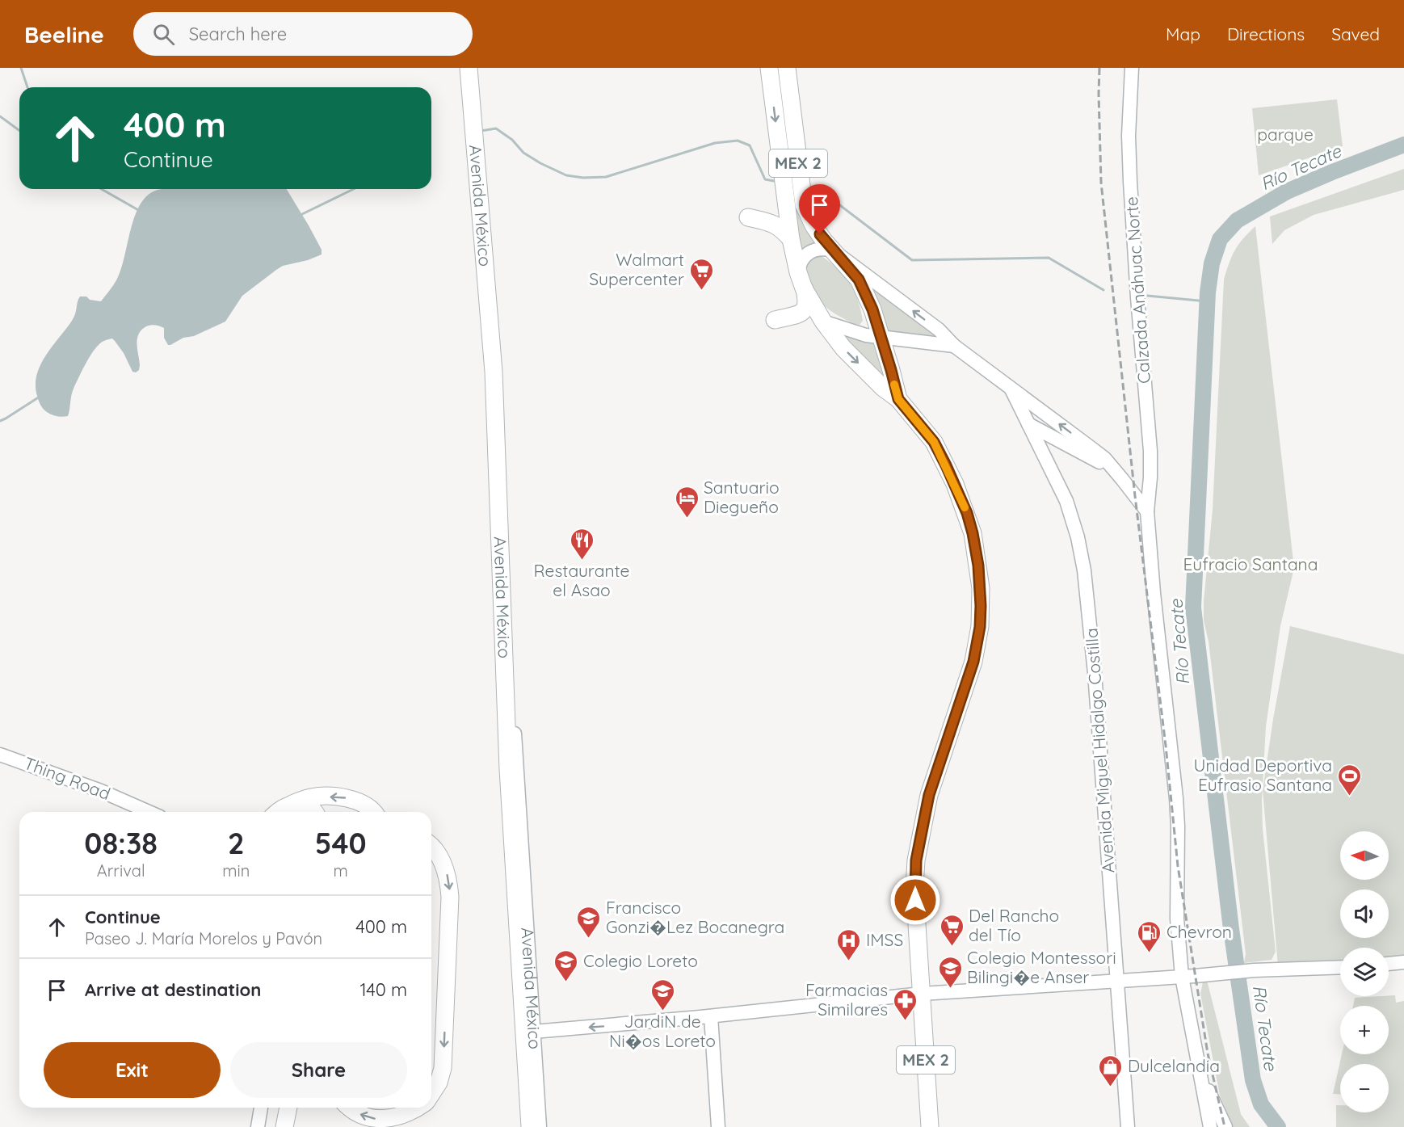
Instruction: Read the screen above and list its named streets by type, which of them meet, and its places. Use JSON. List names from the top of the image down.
{
  "streets": {
    "highway": ["MEX 2", "Avenida México"],
    "main road": ["Calzada Anáhuac Norte", "Avenida Miguel Hidalgo Costilla", "Thing Road"]
  },
  "water": ["Río Tecate"],
  "parks": ["parque", "Eufracio Santana"],
  "places": {
    "supermarket": ["Walmart Supercenter", "Del Rancho del Tío"],
    "hotel": ["Santuario Diegueño"],
    "restaurant": ["Restaurante el Asao"],
    "sports": ["Unidad Deportiva Eufrasio Santana"],
    "school or university": [
      "Francisco Gonzi�Lez Bocanegra",
      "Colegio Loreto",
      "Colegio Montessori Bilingi�e Anser",
      "JardiN de Ni�os Loreto"
    ],
    "fuel station": ["Chevron"],
    "hospital": ["IMSS"],
    "pharmacy": ["Farmacias Similares"],
    "shop": ["Dulcelandia"]
  },
  "north": "left",
  "page": {
    "header": "Beeline",
    "search": "Search here",
    "nav": ["Map", "Directions", "Saved"],
    "turn": ["400 m", "Continue"],
    "eta": [
      "08:38",
      "Arrival",
      "2",
      "min",
      "540",
      "m"
    ],
    "map_buttons": ["+", "−"],
    "list": [
      {
        "name": "Continue",
        "note": "Paseo J. María Morelos y Pavón",
        "value": "400 m"
      },
      {
        "name": "Arrive at destination",
        "value": "140 m"
      }
    ],
    "buttons": ["Exit", "Share"]
  }
}
